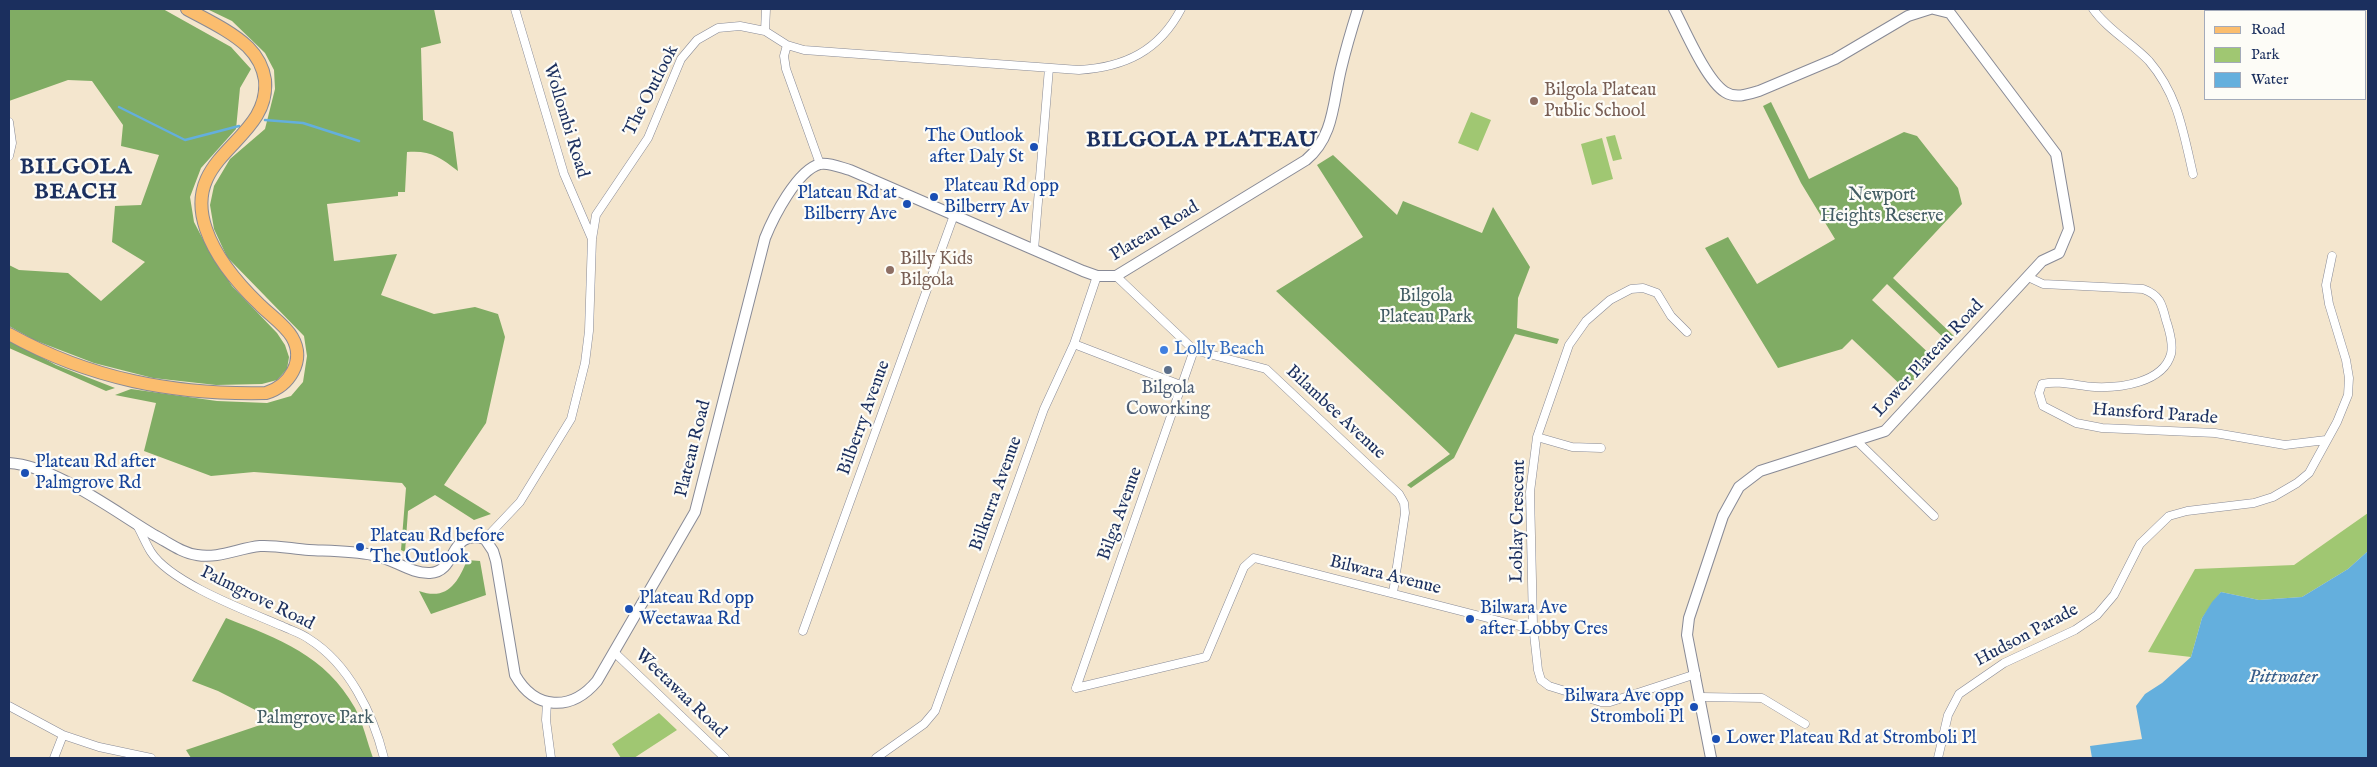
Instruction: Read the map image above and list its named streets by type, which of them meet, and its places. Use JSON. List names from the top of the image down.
{
  "streets": {
    "street": [
      "The Outlook",
      "Wollombi Road",
      "Plateau Road",
      "Lower Plateau Road",
      "Bilambee Avenue",
      "Hansford Parade",
      "Bilberry Avenue",
      "Bilkurra Avenue",
      "Bilga Avenue",
      "Loblay Crescent",
      "Bilwara Avenue",
      "Palmgrove Road",
      "Hudson Parade",
      "Weetawaa Road"
    ]
  },
  "crossings": [
    ["The Outlook", "Wollombi Road"],
    ["Plateau Road", "Bilambee Avenue"],
    ["Plateau Road", "Bilberry Avenue"],
    ["Plateau Road", "Bilkurra Avenue"],
    ["Plateau Road", "Weetawaa Road"],
    ["Lower Plateau Road", "Hansford Parade"],
    ["Bilambee Avenue", "Bilga Avenue"],
    ["Bilambee Avenue", "Bilwara Avenue"],
    ["Hansford Parade", "Hudson Parade"],
    ["Bilga Avenue", "Bilwara Avenue"],
    ["Loblay Crescent", "Bilwara Avenue"]
  ],
  "districts": ["BILGOLA PLATEAU", "BILGOLA BEACH"],
  "water": ["Pittwater"],
  "parks": ["Newport Heights Reserve", "Bilgola Plateau Park", "Palmgrove Park"],
  "places": [
    "Bilgola Plateau Public School",
    "The Outlook after Daly St",
    "Plateau Rd opp Bilberry Av",
    "Plateau Rd at Bilberry Ave",
    "Billy Kids Bilgola",
    "Lolly Beach",
    "Bilgola Coworking",
    "Plateau Rd after Palmgrove Rd",
    "Plateau Rd before The Outlook",
    "Plateau Rd opp Weetawaa Rd",
    "Bilwara Ave after Lobby Cres",
    "Bilwara Ave opp Stromboli Pl",
    "Lower Plateau Rd at Stromboli Pl"
  ],
  "legend": ["Road", "Park", "Water"]
}
